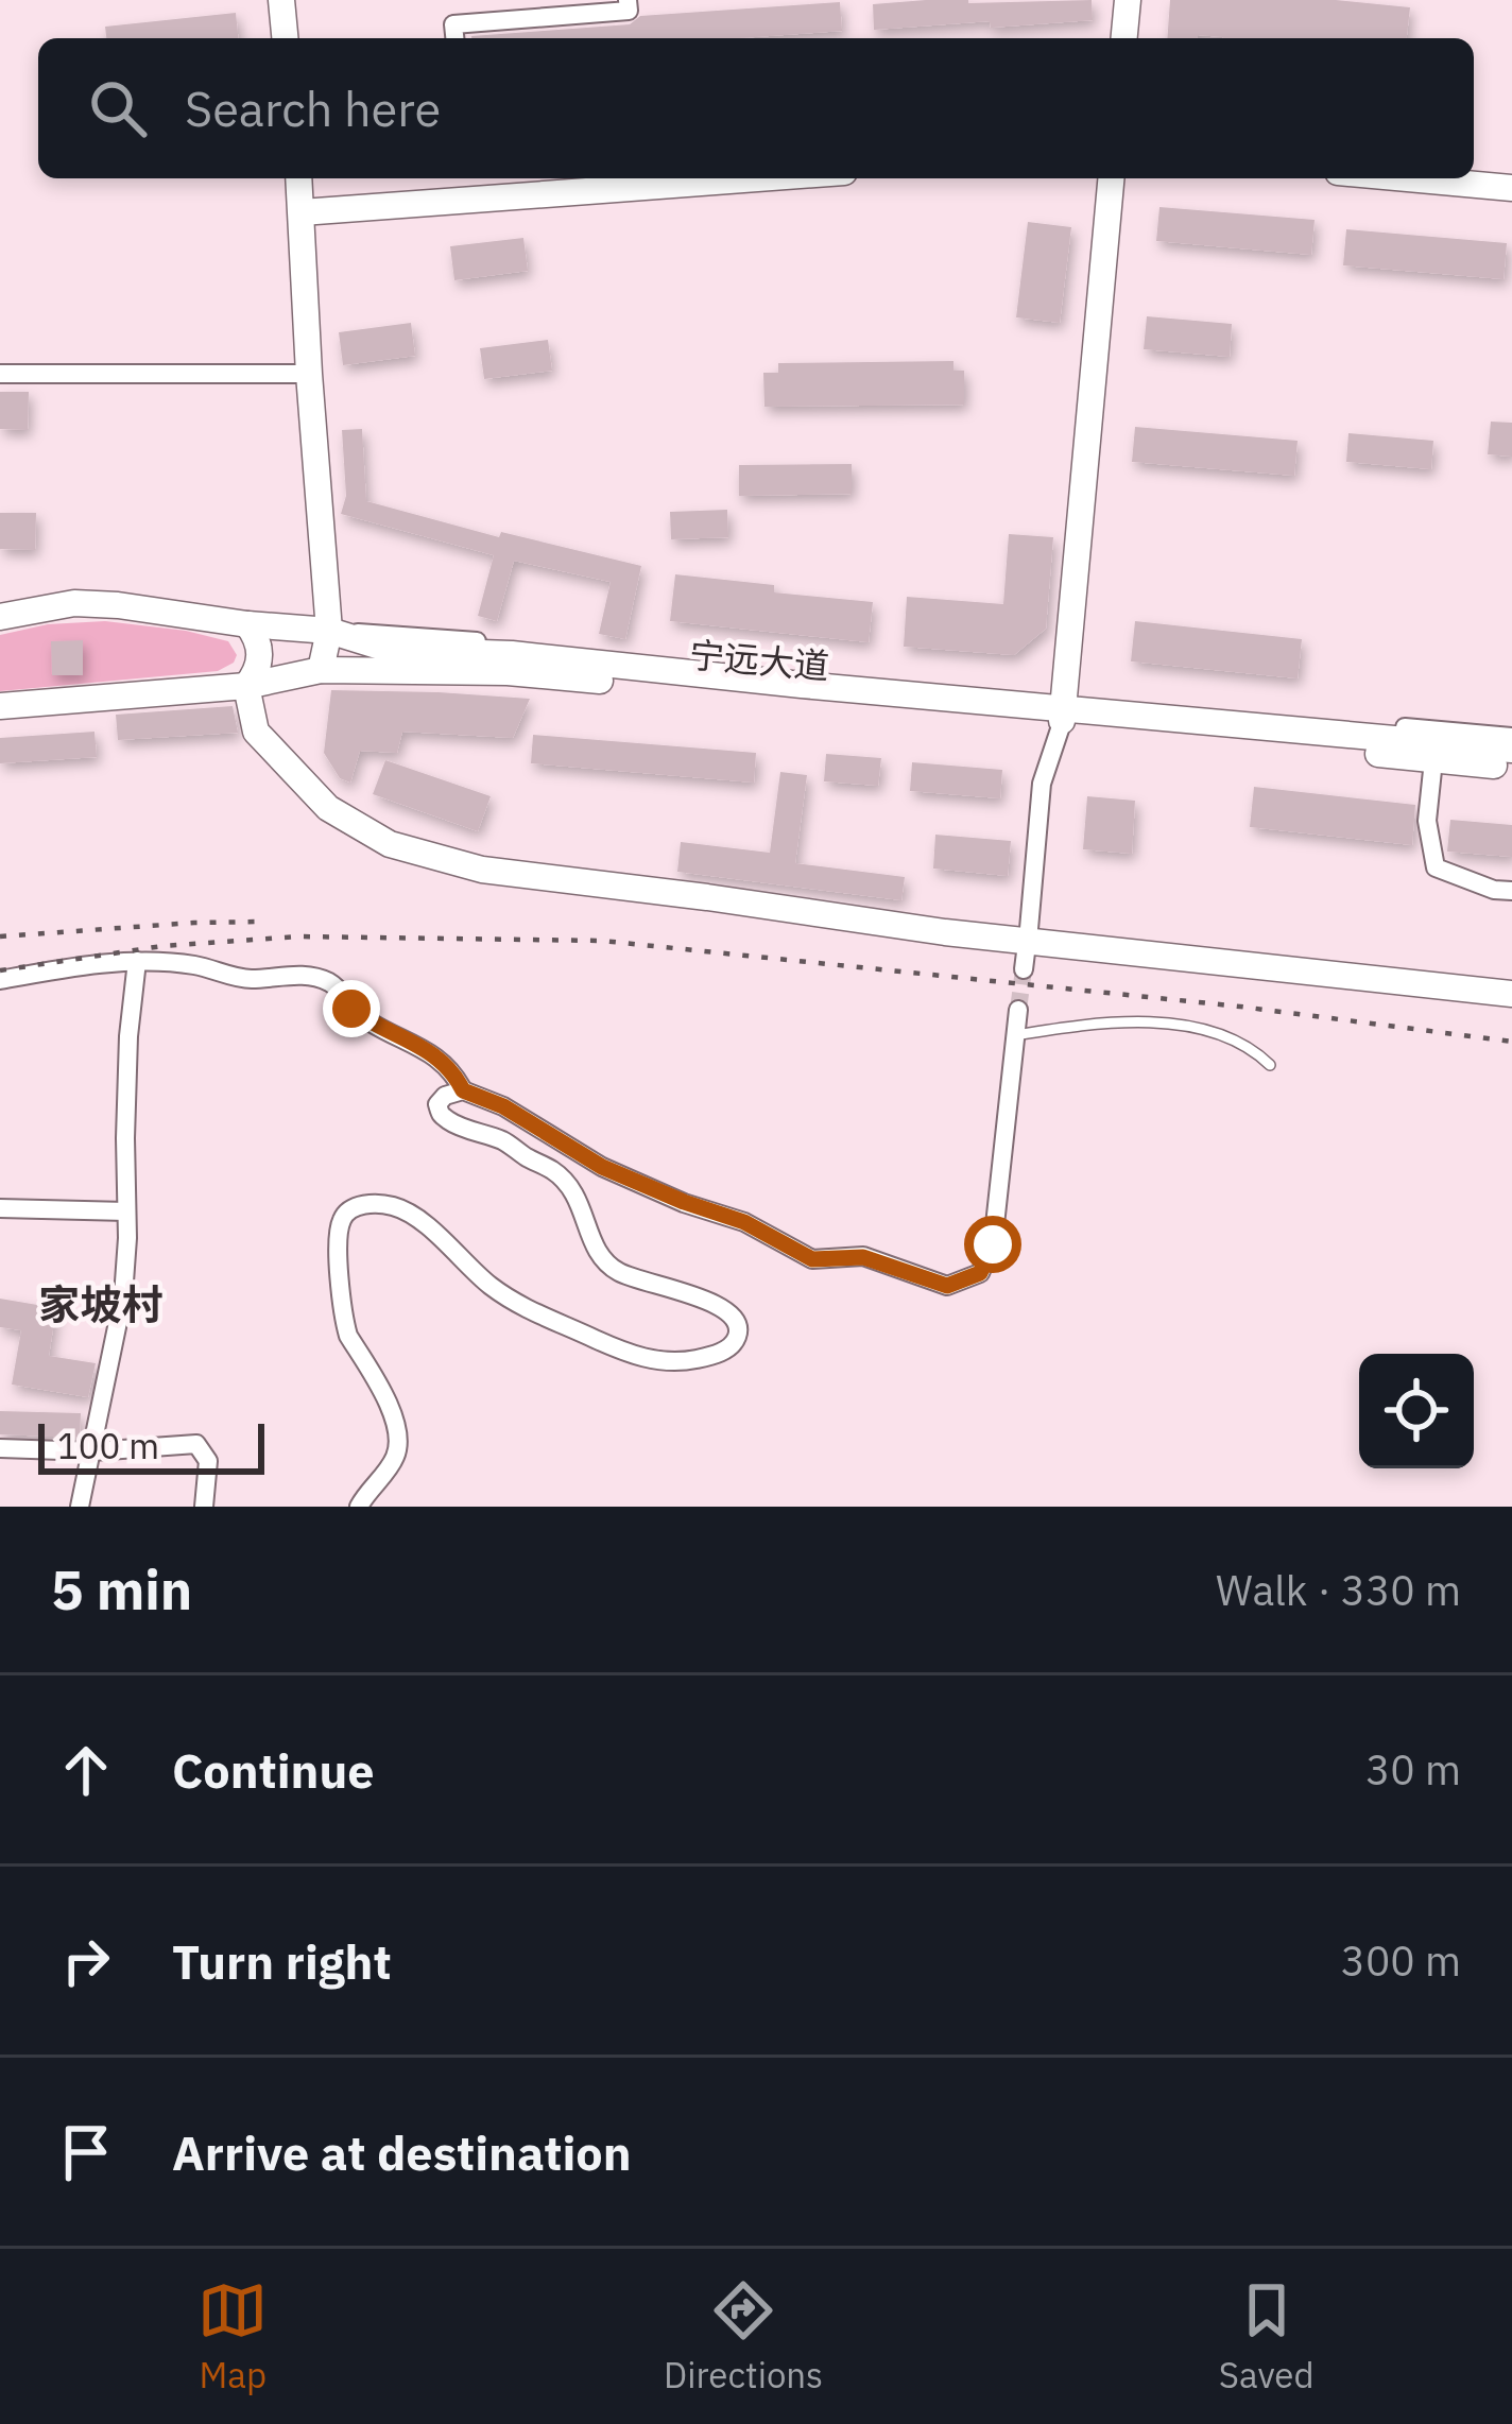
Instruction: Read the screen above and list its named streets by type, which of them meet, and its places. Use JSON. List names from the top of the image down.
{
  "streets": {
    "main road": ["宁远大道"]
  },
  "districts": ["家坡村"],
  "scale_bar": "100 m",
  "page": {
    "search": "Search here",
    "scale": "100 m",
    "heading": ["5 min", "Walk · 330 m"],
    "list": [
      ["Continue", "30 m"],
      ["Turn right", "300 m"],
      "Arrive at destination"
    ],
    "nav": ["Map", "Directions", "Saved"]
  }
}
